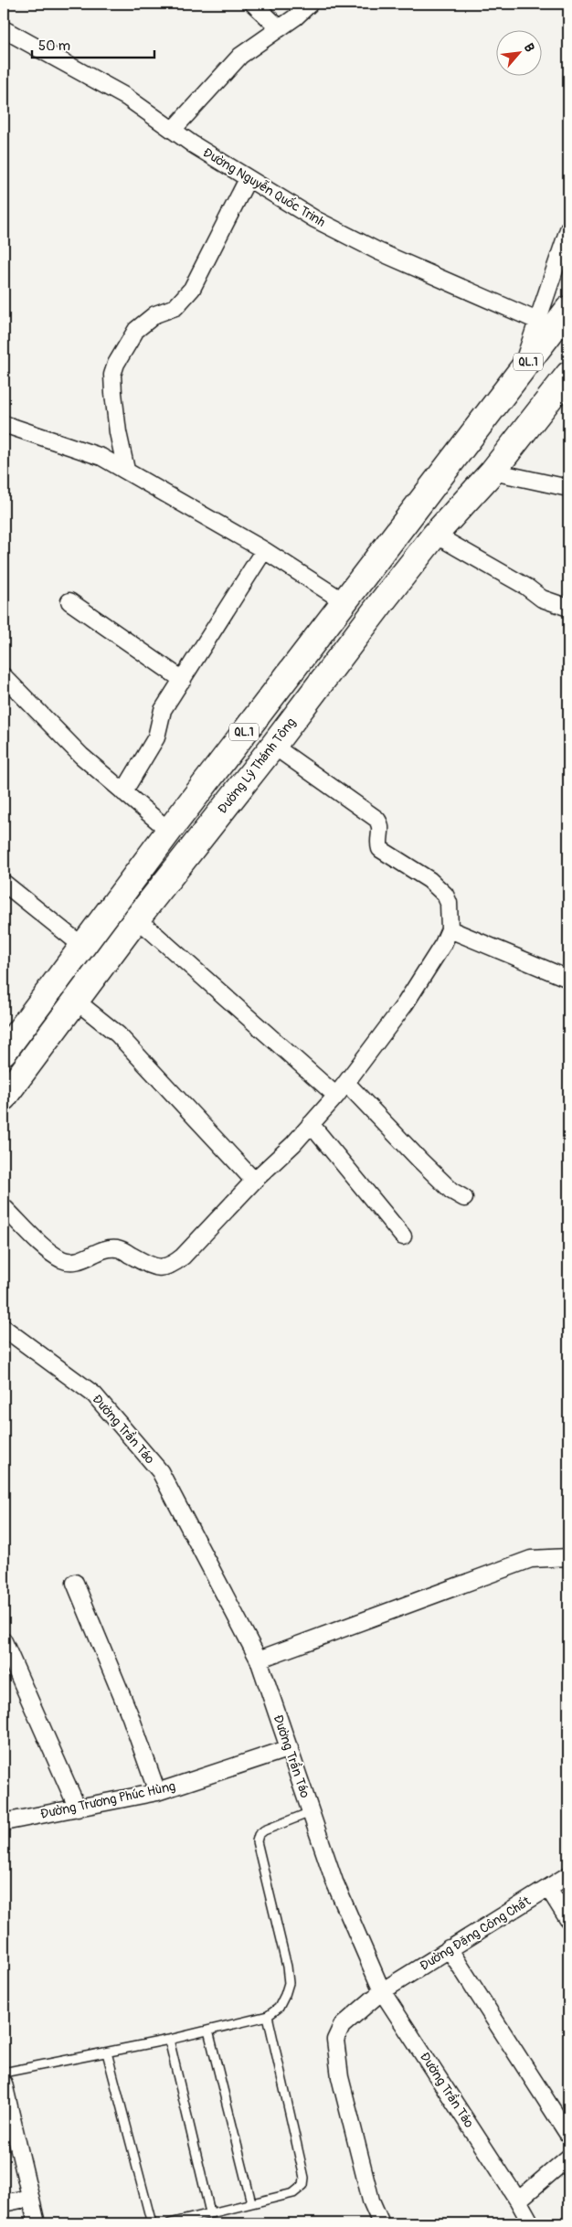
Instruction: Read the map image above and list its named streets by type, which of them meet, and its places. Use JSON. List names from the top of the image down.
{
  "streets": {
    "main road": ["QL.1", "Đường Lý Thánh Tông"],
    "street": [
      "Đường Nguyễn Quốc Trinh",
      "Đường Trần Táo",
      "Đường Trương Phúc Hùng",
      "Đường Đặng Công Chất"
    ]
  },
  "crossings": [
    ["Đường Trần Táo", "Đường Trương Phúc Hùng"],
    ["Đường Trần Táo", "Đường Đặng Công Chất"]
  ],
  "scale_bar": "50 m",
  "north": "top right"
}
